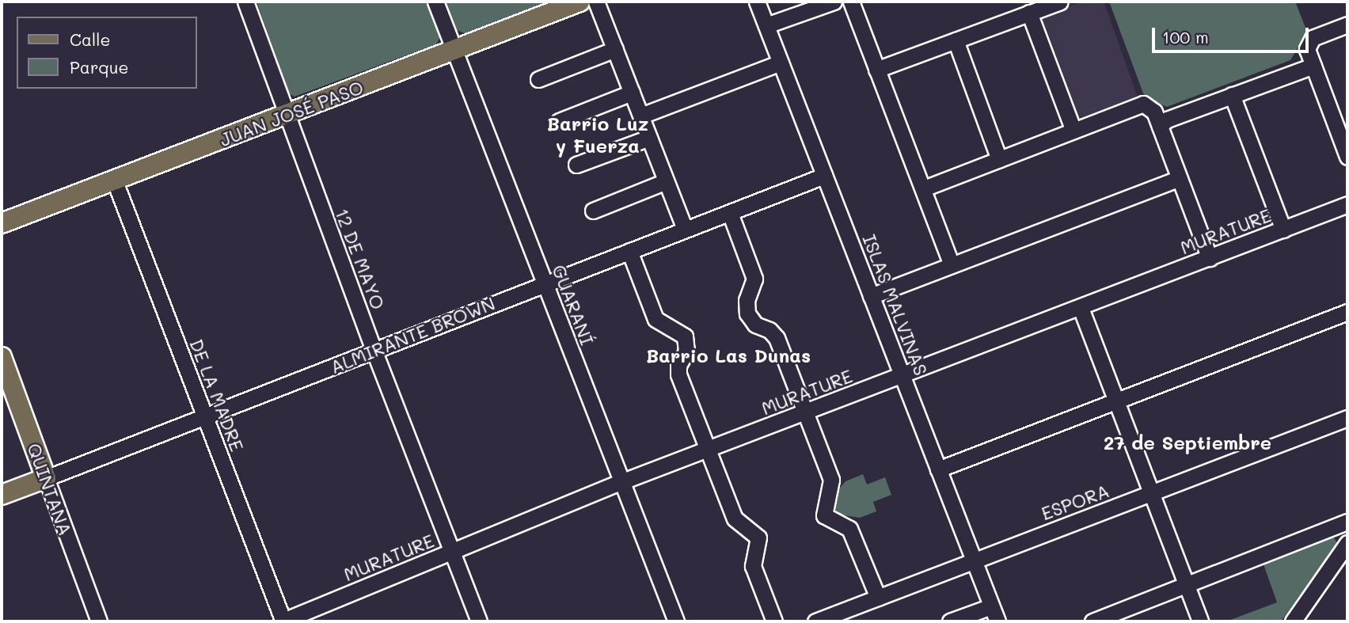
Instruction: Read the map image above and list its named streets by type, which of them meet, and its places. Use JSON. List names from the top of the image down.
{
  "streets": {
    "main road": ["JUAN JOSÉ PASO", "ALMIRANTE BROWN", "QUINTANA"],
    "street": [
      "MURATURE",
      "12 DE MAYO",
      "GUARANÍ",
      "ISLAS MALVINAS",
      "DE LA MADRE",
      "ESPORA"
    ]
  },
  "crossings": [
    ["JUAN JOSÉ PASO", "12 DE MAYO"],
    ["JUAN JOSÉ PASO", "GUARANÍ"],
    ["JUAN JOSÉ PASO", "DE LA MADRE"],
    ["MURATURE", "12 DE MAYO"],
    ["MURATURE", "GUARANÍ"],
    ["MURATURE", "ISLAS MALVINAS"],
    ["MURATURE", "DE LA MADRE"],
    ["12 DE MAYO", "ALMIRANTE BROWN"],
    ["GUARANÍ", "ALMIRANTE BROWN"],
    ["ISLAS MALVINAS", "ALMIRANTE BROWN"],
    ["ISLAS MALVINAS", "ESPORA"],
    ["ALMIRANTE BROWN", "DE LA MADRE"],
    ["ALMIRANTE BROWN", "QUINTANA"]
  ],
  "districts": ["Barrio Luz y Fuerza", "Barrio Las Dunas", "27 de Septiembre"],
  "legend": ["Calle", "Parque"],
  "scale_bar": "100 m"
}
